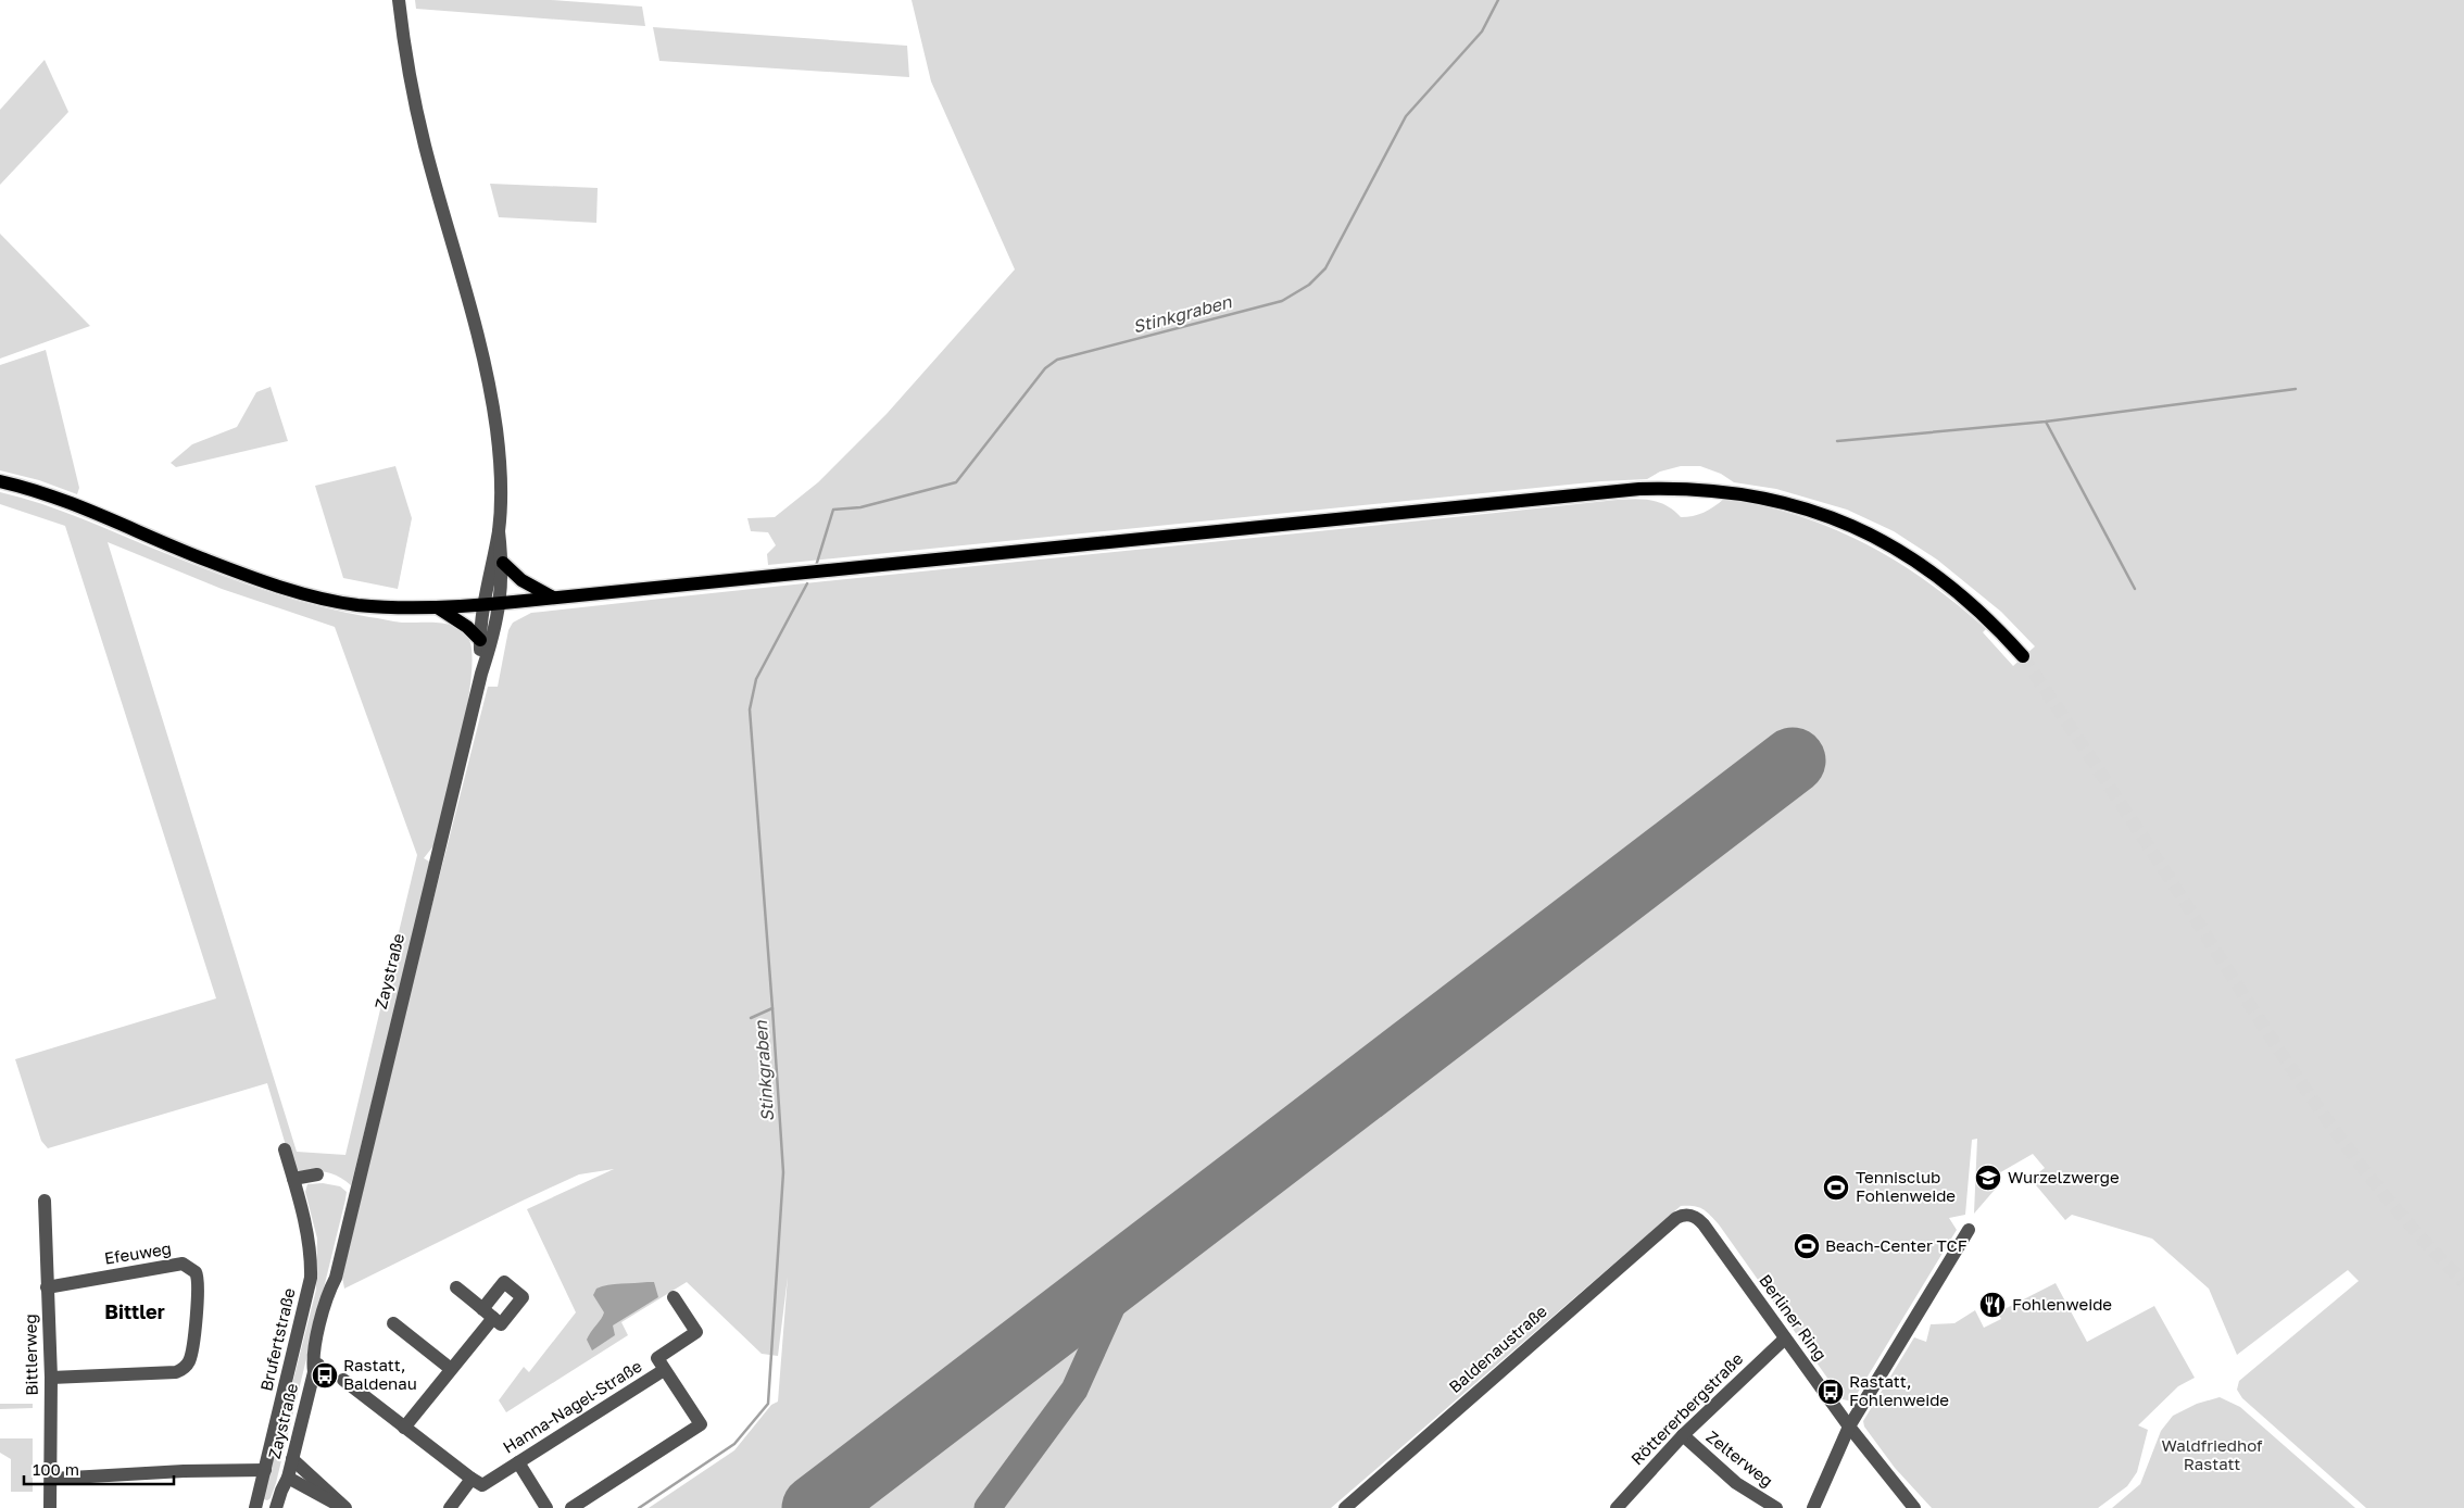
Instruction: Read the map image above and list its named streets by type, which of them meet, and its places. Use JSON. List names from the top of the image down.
{
  "streets": {
    "street": [
      "Zaystraße",
      "Efeuweg",
      "Berliner Ring",
      "Brufertstraße",
      "Baldenaustraße",
      "Bittlerweg",
      "Hanna-Nagel-Straße",
      "Röttererbergstraße",
      "Zelterweg"
    ]
  },
  "crossings": [
    ["Efeuweg", "Bittlerweg"],
    ["Berliner Ring", "Baldenaustraße"],
    ["Berliner Ring", "Röttererbergstraße"],
    ["Röttererbergstraße", "Zelterweg"]
  ],
  "districts": ["Bittler"],
  "water": ["Stinkgraben"],
  "parks": ["Waldfriedhof Rastatt"],
  "places": {
    "school or university": ["Wurzelzwerge"],
    "sports": ["Tennisclub Fohlenweide", "Beach-Center TCF"],
    "restaurant": ["Fohlenweide"],
    "bus stop": ["Rastatt, Baldenau", "Rastatt, Fohlenweide"]
  },
  "scale_bar": "100 m"
}
